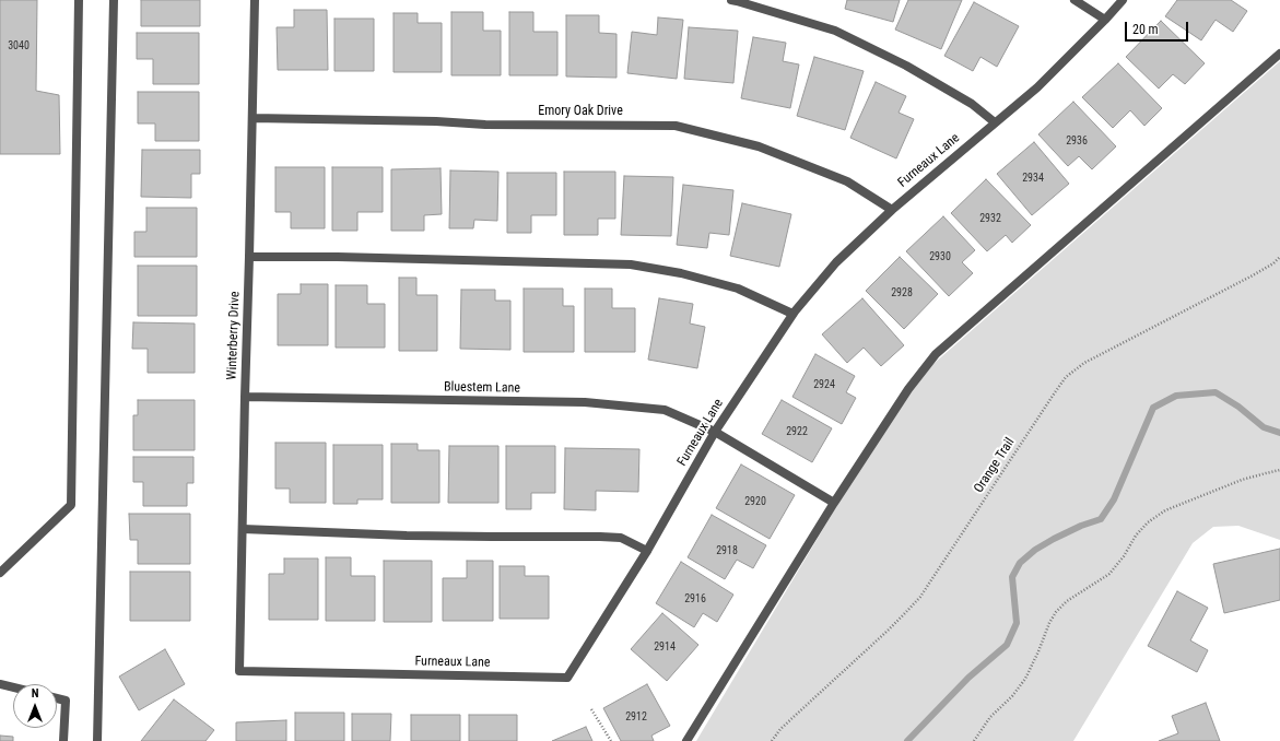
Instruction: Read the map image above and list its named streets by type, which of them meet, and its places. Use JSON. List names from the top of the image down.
{
  "streets": {
    "street": [
      "Emory Oak Drive",
      "Furneaux Lane",
      "Winterberry Drive",
      "Bluestem Lane"
    ],
    "path": ["Orange Trail"]
  },
  "crossings": [
    ["Emory Oak Drive", "Furneaux Lane"],
    ["Emory Oak Drive", "Winterberry Drive"],
    ["Furneaux Lane", "Winterberry Drive"],
    ["Furneaux Lane", "Bluestem Lane"],
    ["Winterberry Drive", "Bluestem Lane"]
  ],
  "house_numbers": [
    "3040",
    "2936",
    "2934",
    "2932",
    "2930",
    "2928",
    "2924",
    "2922",
    "2920",
    "2918",
    "2916",
    "2914",
    "2912"
  ],
  "scale_bar": "20 m",
  "north": "top"
}
